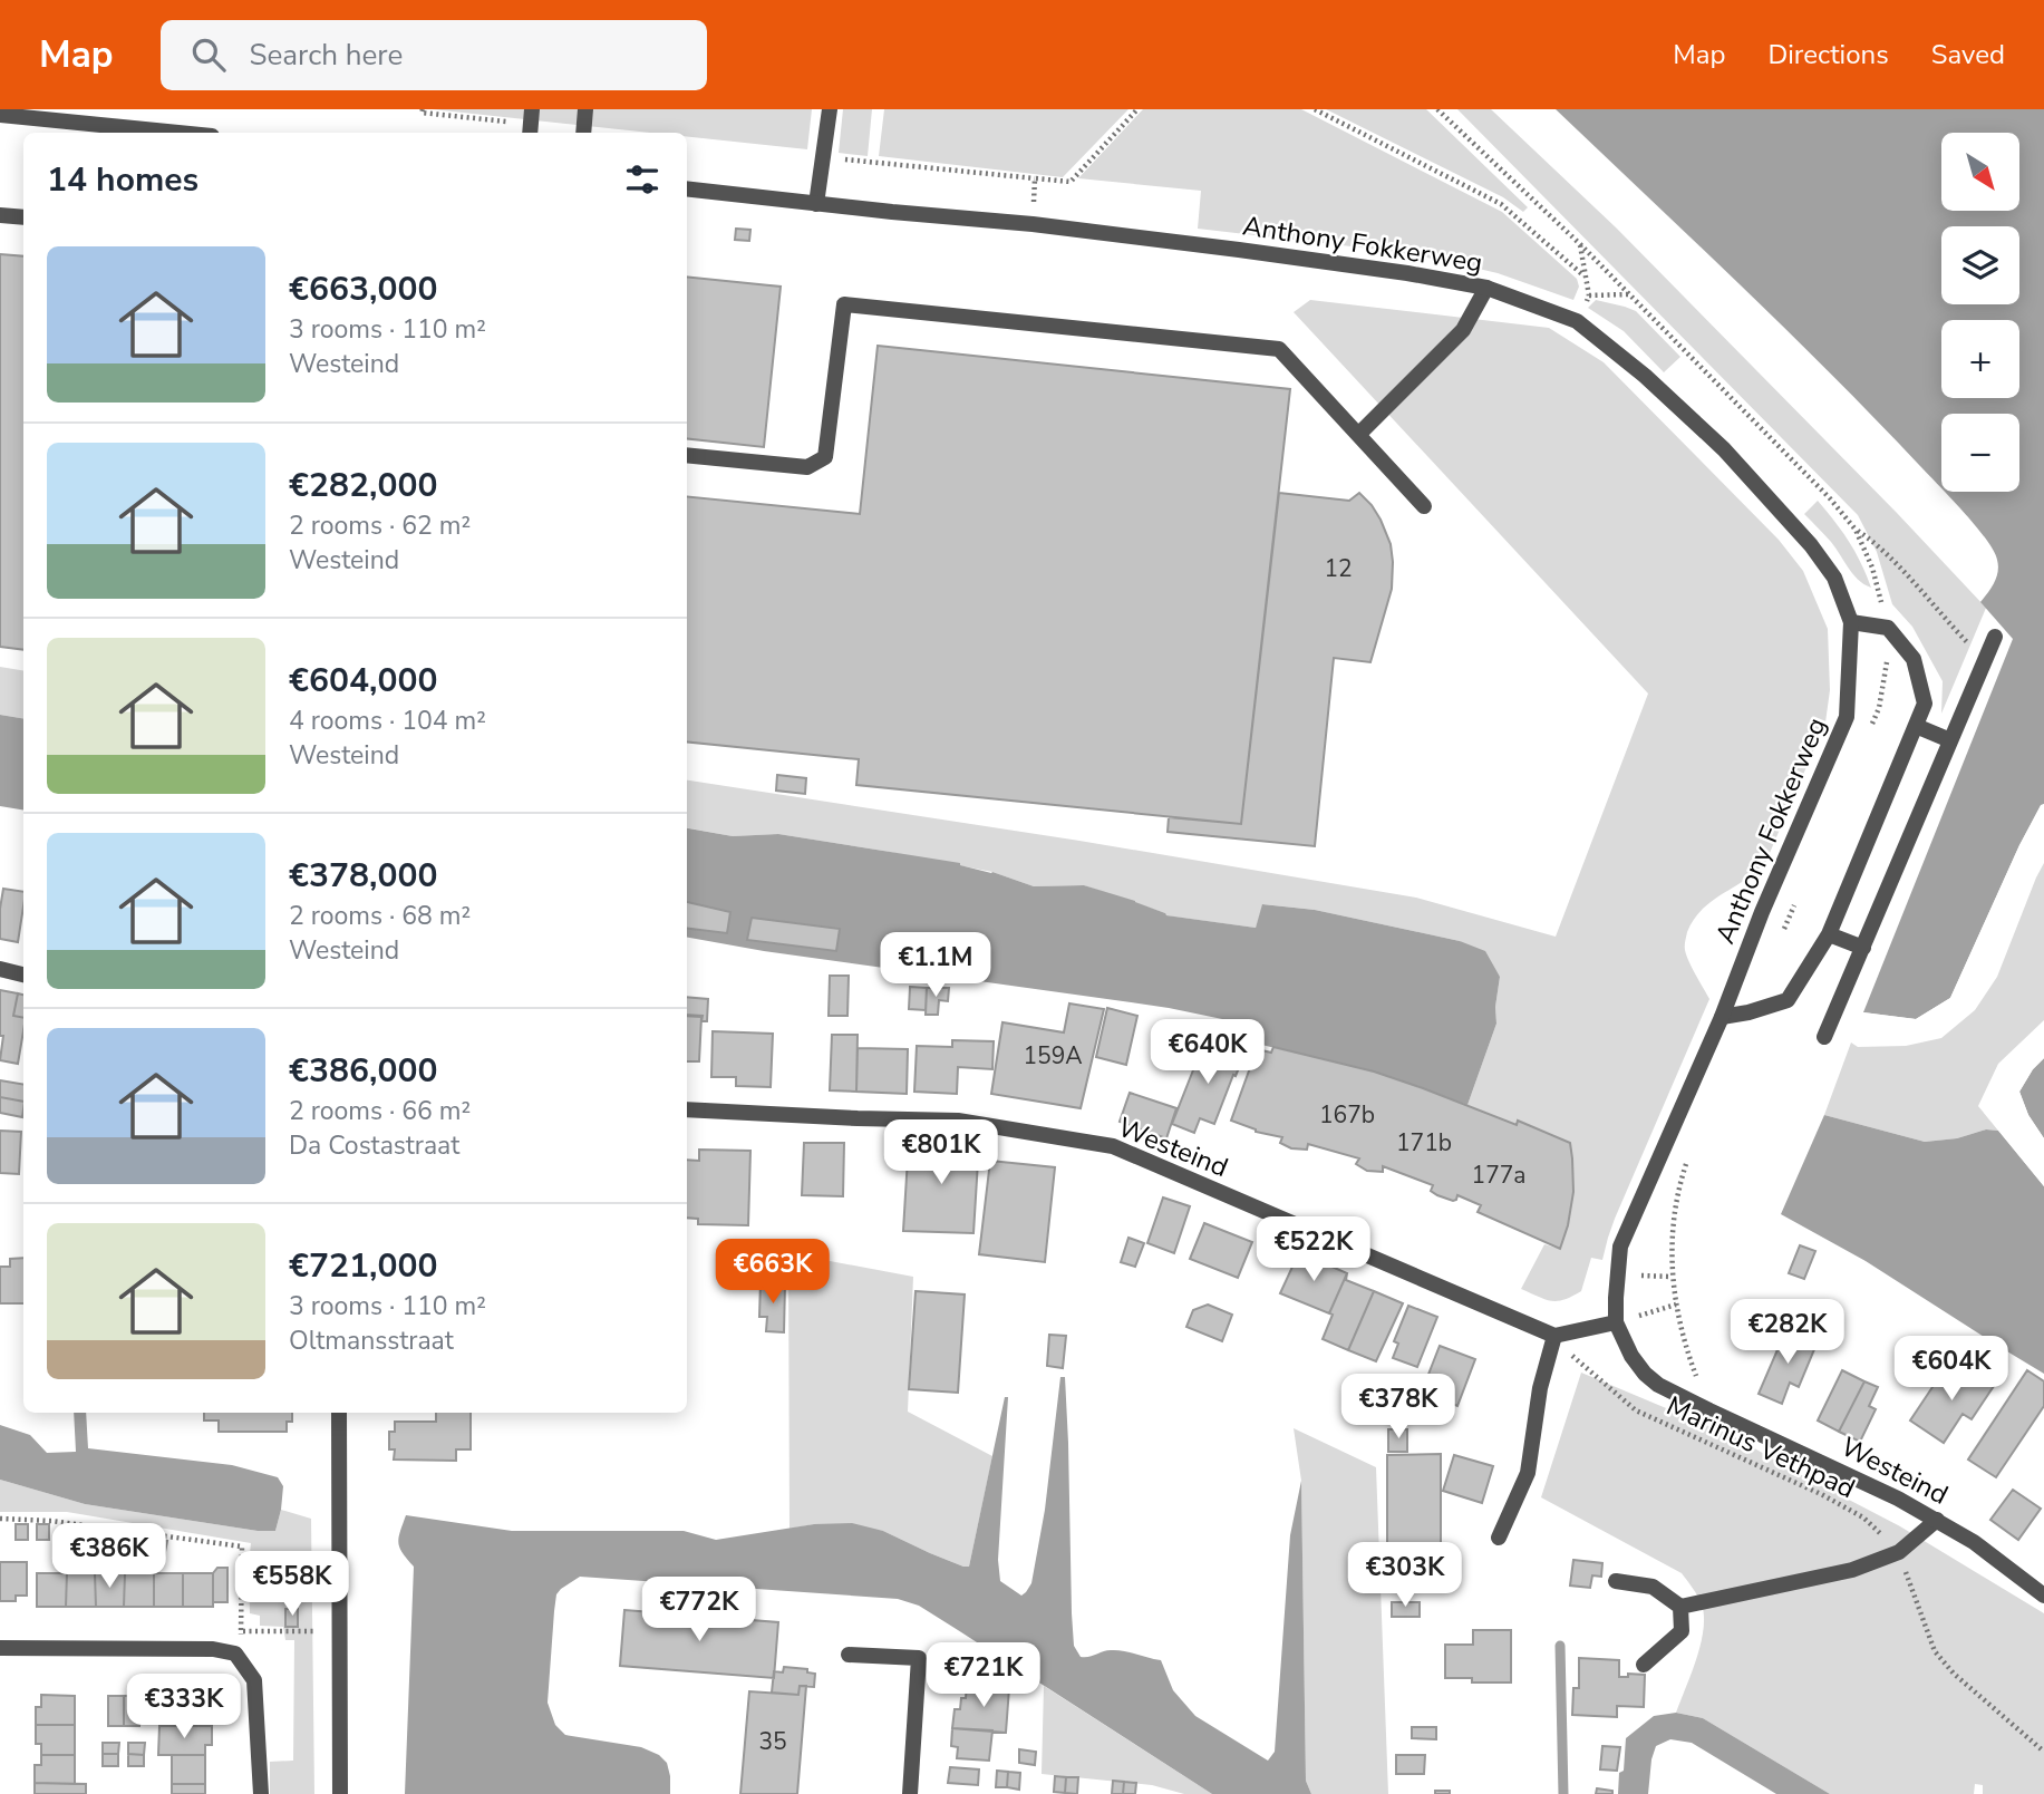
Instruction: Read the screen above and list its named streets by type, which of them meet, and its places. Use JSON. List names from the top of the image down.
{
  "streets": {
    "street": ["Anthony Fokkerweg", "Westeind"],
    "path": ["Marinus Vethpad"]
  },
  "crossings": [
    ["Anthony Fokkerweg", "Westeind"],
    ["Westeind", "Marinus Vethpad"]
  ],
  "house_numbers": [
    "12",
    "159A",
    "167b",
    "171b",
    "177a",
    "35"
  ],
  "north": "bottom right",
  "page": {
    "header": "Map",
    "search": "Search here",
    "nav": ["Map", "Directions", "Saved"],
    "map_buttons": ["+", "−"],
    "heading": "14 homes",
    "list": [
      {
        "name": "€663,000",
        "note": "3 rooms · 110 m² · Westeind"
      },
      {
        "name": "€282,000",
        "note": "2 rooms · 62 m² · Westeind"
      },
      {
        "name": "€604,000",
        "note": "4 rooms · 104 m² · Westeind"
      },
      {
        "name": "€378,000",
        "note": "2 rooms · 68 m² · Westeind"
      },
      {
        "name": "€386,000",
        "note": "2 rooms · 66 m² · Da Costastraat"
      },
      {
        "name": "€721,000",
        "note": "3 rooms · 110 m² · Oltmansstraat"
      }
    ],
    "price": [
      "€1.1M",
      "€640K",
      "€801K",
      "€522K",
      "€663K",
      "€282K",
      "€604K",
      "€378K",
      "€386K",
      "€303K",
      "€558K",
      "€772K",
      "€721K",
      "€333K"
    ]
  }
}
